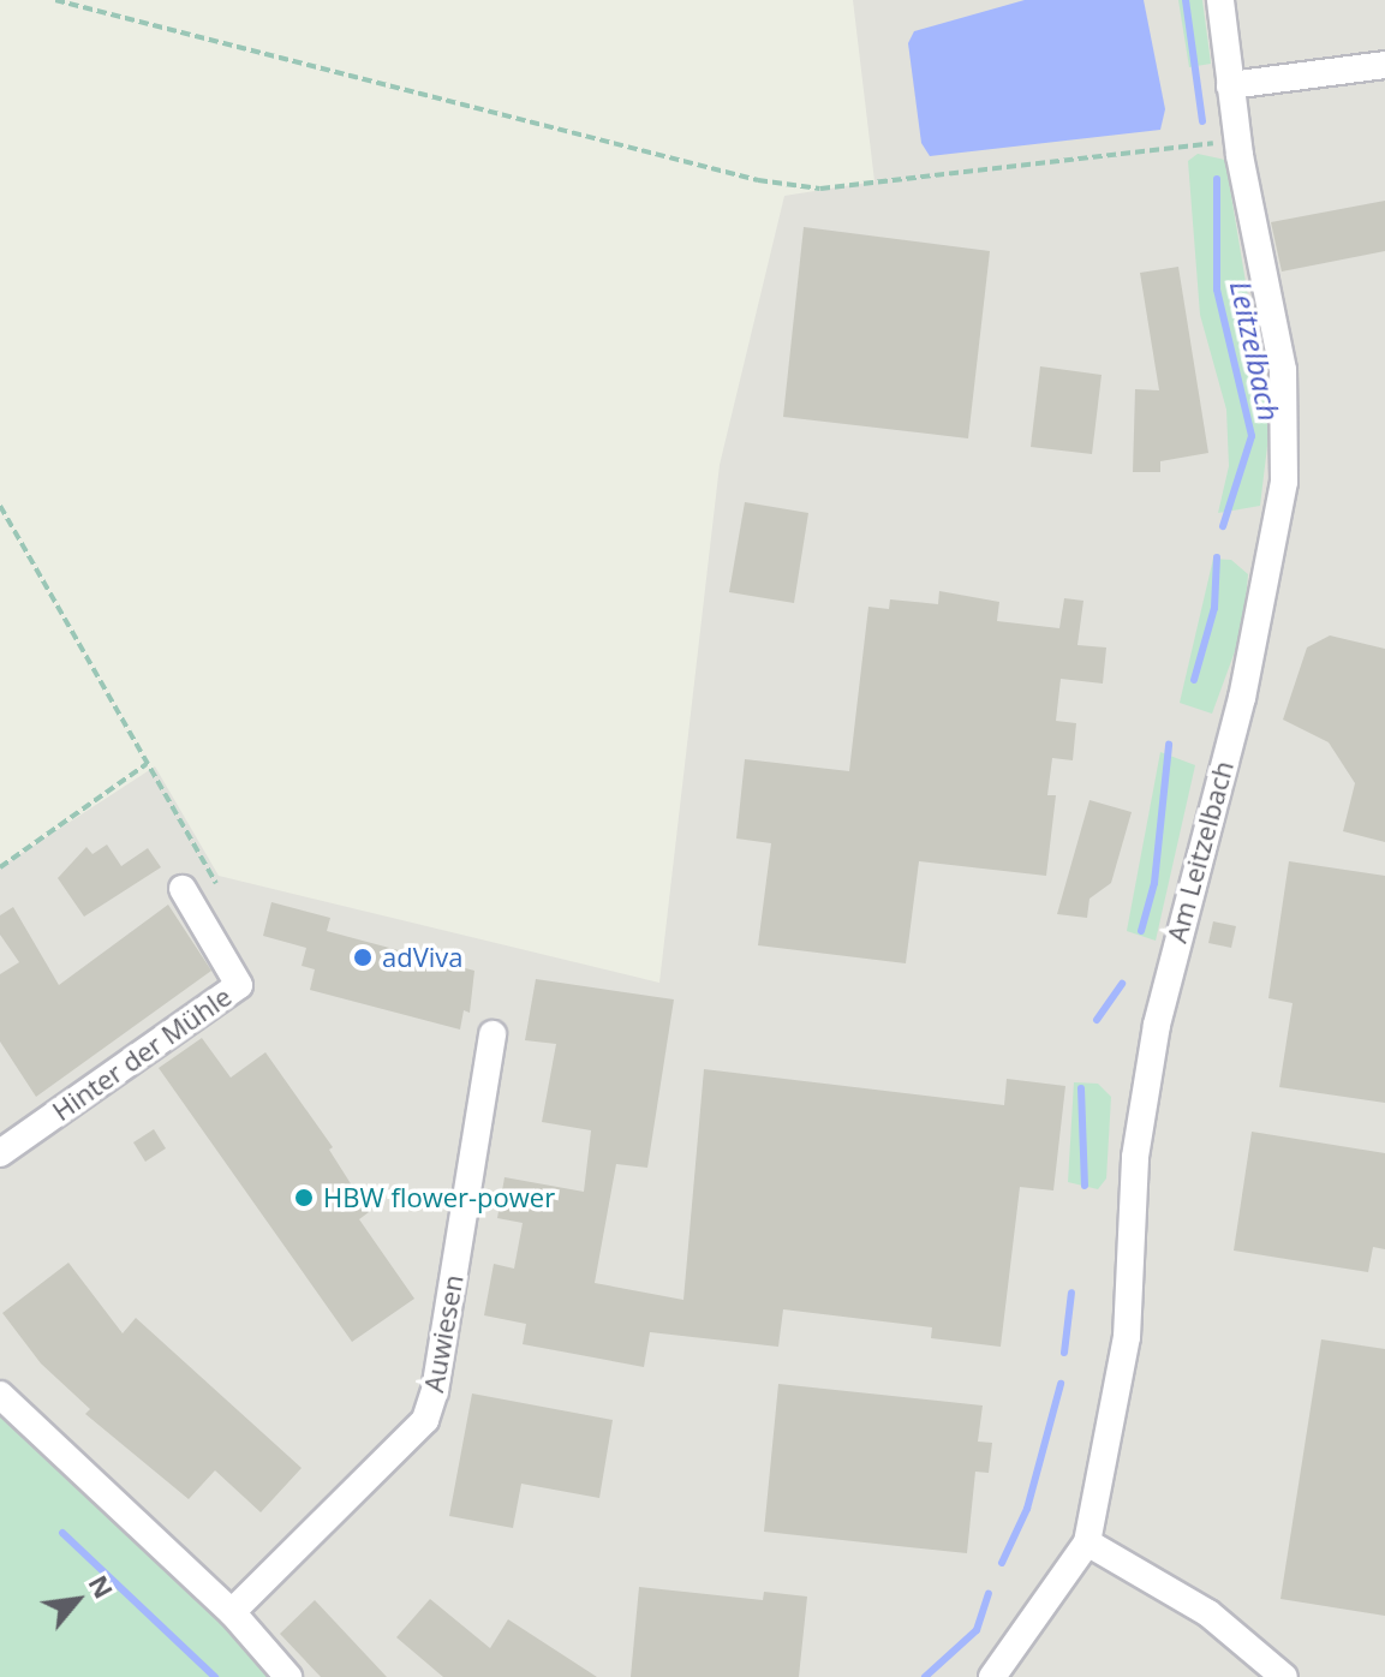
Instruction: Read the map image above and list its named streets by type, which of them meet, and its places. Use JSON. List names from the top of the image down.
{
  "streets": {
    "street": ["Am Leitzelbach", "Hinter der Mühle", "Auwiesen"]
  },
  "water": ["Leitzelbach"],
  "places": ["adViva", "HBW flower-power"],
  "north": "top right"
}
